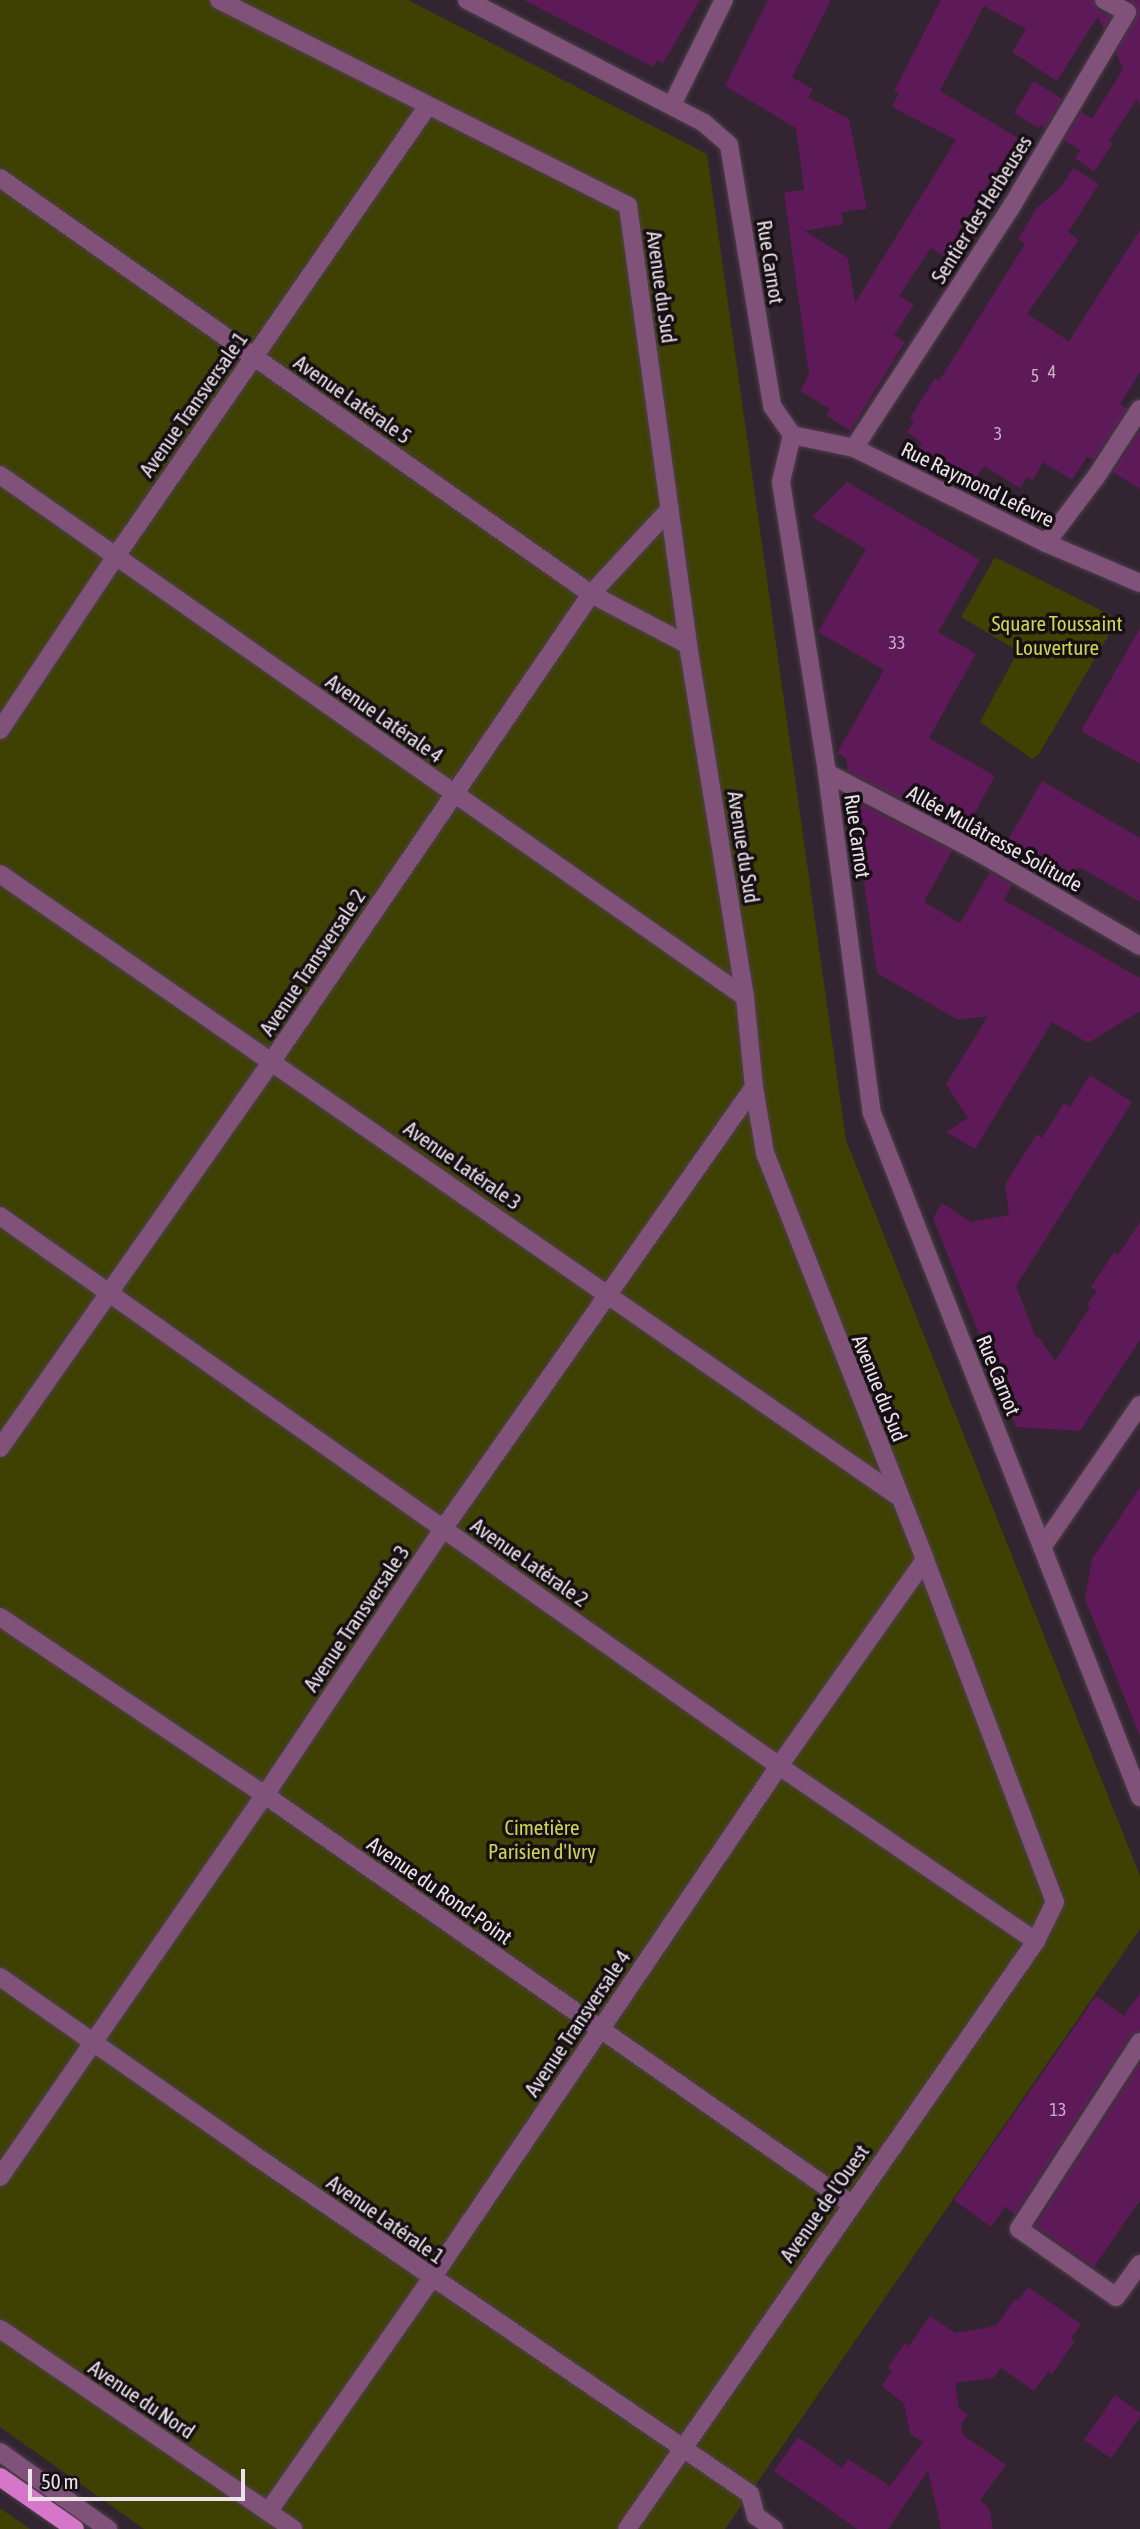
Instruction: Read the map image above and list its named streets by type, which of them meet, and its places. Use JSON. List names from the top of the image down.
{
  "streets": {
    "street": [
      "Sentier des Herbeuses",
      "Rue Carnot",
      "Avenue du Sud",
      "Avenue Latérale 5",
      "Avenue Transversale 1",
      "Rue Raymond Lefevre",
      "Avenue Latérale 4",
      "Allée Mulâtresse Solitude",
      "Avenue Transversale 2",
      "Avenue Latérale 3",
      "Avenue Latérale 2",
      "Avenue Transversale 3",
      "Avenue du Rond-Point",
      "Avenue Transversale 4",
      "Avenue de l'Ouest",
      "Avenue Latérale 1",
      "Avenue du Nord"
    ]
  },
  "crossings": [
    ["Sentier des Herbeuses", "Rue Raymond Lefevre"],
    ["Rue Carnot", "Rue Raymond Lefevre"],
    ["Rue Carnot", "Allée Mulâtresse Solitude"],
    ["Avenue du Sud", "Avenue Latérale 5"],
    ["Avenue du Sud", "Avenue Transversale 1"],
    ["Avenue du Sud", "Avenue Latérale 4"],
    ["Avenue du Sud", "Avenue Transversale 2"],
    ["Avenue du Sud", "Avenue Latérale 3"],
    ["Avenue du Sud", "Avenue Transversale 3"],
    ["Avenue du Sud", "Avenue Transversale 4"],
    ["Avenue du Sud", "Avenue de l'Ouest"],
    ["Avenue Latérale 5", "Avenue Transversale 1"],
    ["Avenue Latérale 5", "Avenue Transversale 2"],
    ["Avenue Transversale 1", "Avenue Latérale 4"],
    ["Avenue Latérale 4", "Avenue Transversale 2"],
    ["Avenue Transversale 2", "Avenue Latérale 3"],
    ["Avenue Transversale 2", "Avenue Latérale 2"],
    ["Avenue Latérale 3", "Avenue Transversale 3"],
    ["Avenue Latérale 2", "Avenue Transversale 3"],
    ["Avenue Latérale 2", "Avenue Transversale 4"],
    ["Avenue Latérale 2", "Avenue de l'Ouest"],
    ["Avenue Transversale 3", "Avenue du Rond-Point"],
    ["Avenue Transversale 3", "Avenue Latérale 1"],
    ["Avenue du Rond-Point", "Avenue Transversale 4"],
    ["Avenue du Rond-Point", "Avenue de l'Ouest"],
    ["Avenue Transversale 4", "Avenue Latérale 1"],
    ["Avenue Transversale 4", "Avenue du Nord"],
    ["Avenue de l'Ouest", "Avenue Latérale 1"]
  ],
  "parks": ["Square Toussaint Louverture", "Cimetière Parisien d'Ivry"],
  "house_numbers": [
    "4",
    "5",
    "3",
    "33",
    "13"
  ],
  "scale_bar": "50 m"
}
